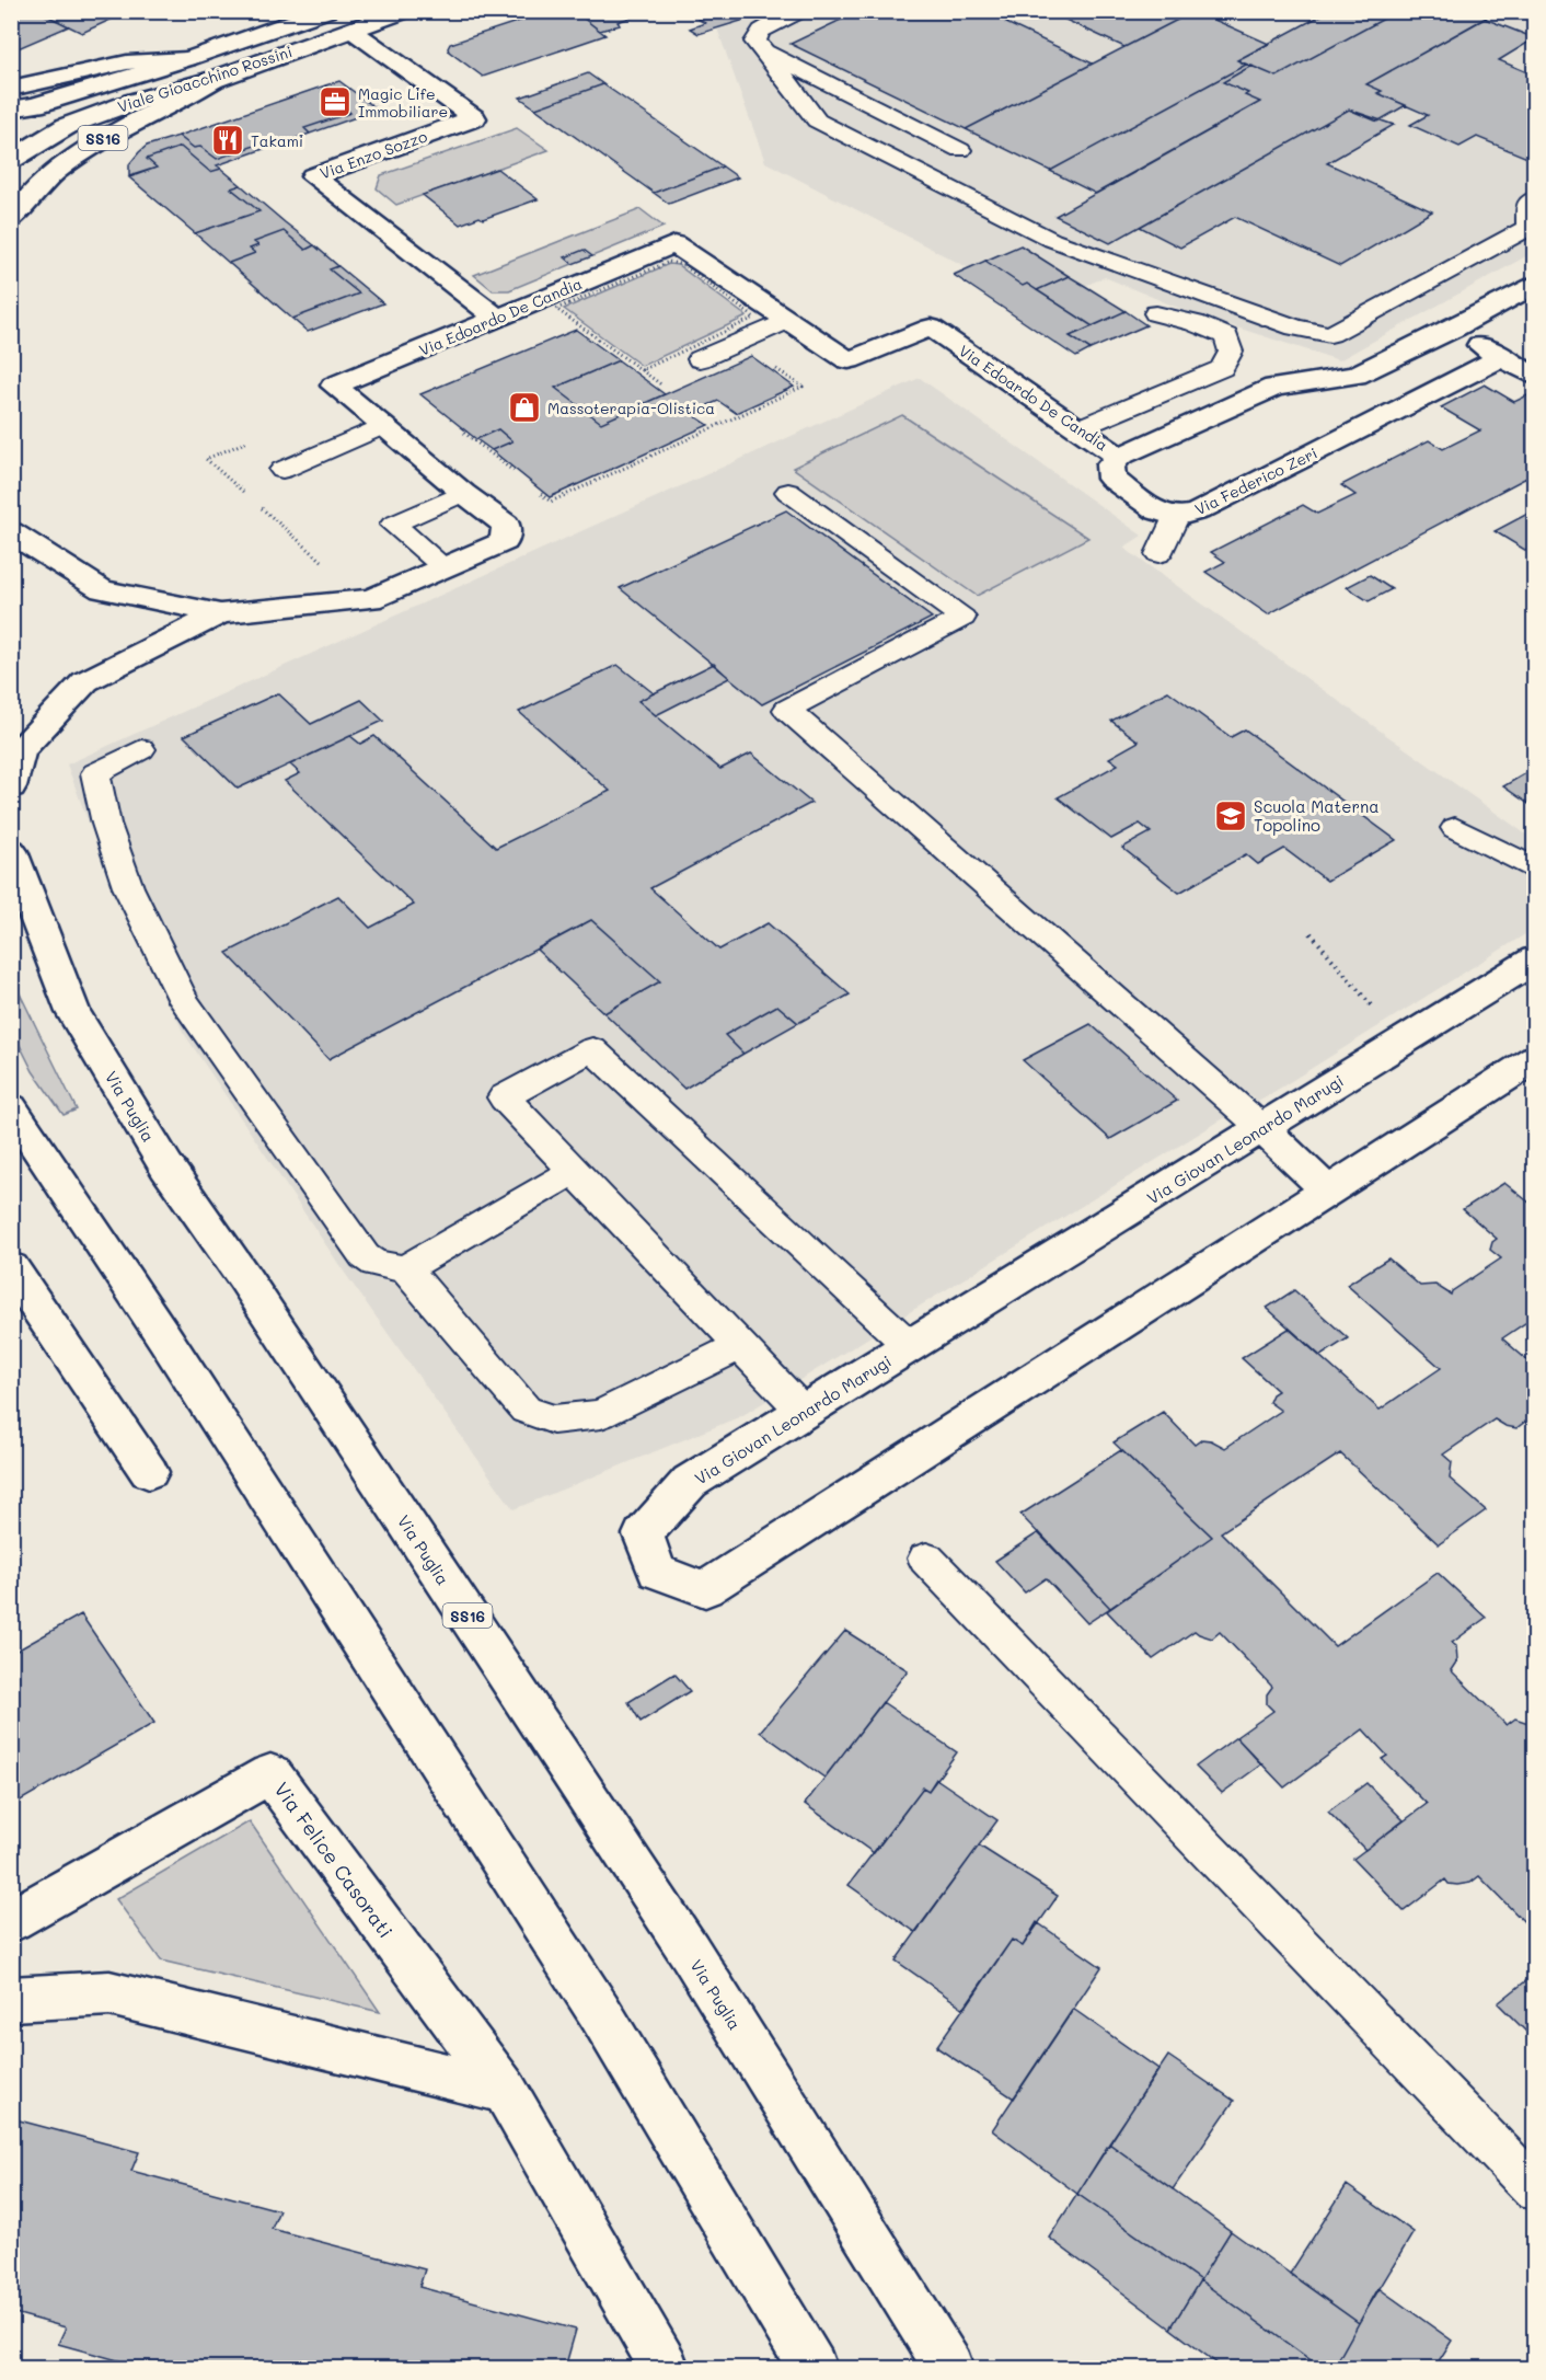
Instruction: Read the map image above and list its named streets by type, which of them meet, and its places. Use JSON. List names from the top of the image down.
{
  "streets": {
    "main road": [
      "Viale Gioacchino Rossini",
      "SS16",
      "Via Enzo Sozzo",
      "Via Edoardo De Candia",
      "Via Federico Zeri",
      "Via Puglia",
      "Via Giovan Leonardo Marugi",
      "Via Felice Casorati"
    ]
  },
  "crossings": [
    ["Viale Gioacchino Rossini", "SS16"],
    ["Viale Gioacchino Rossini", "Via Enzo Sozzo"],
    ["Via Enzo Sozzo", "Via Edoardo De Candia"],
    ["Via Edoardo De Candia", "Via Federico Zeri"]
  ],
  "places": {
    "office": ["Magic Life Immobiliare"],
    "restaurant": ["Takami"],
    "shop": ["Massoterapia-Olistica"],
    "school or university": ["Scuola Materna Topolino"]
  }
}
